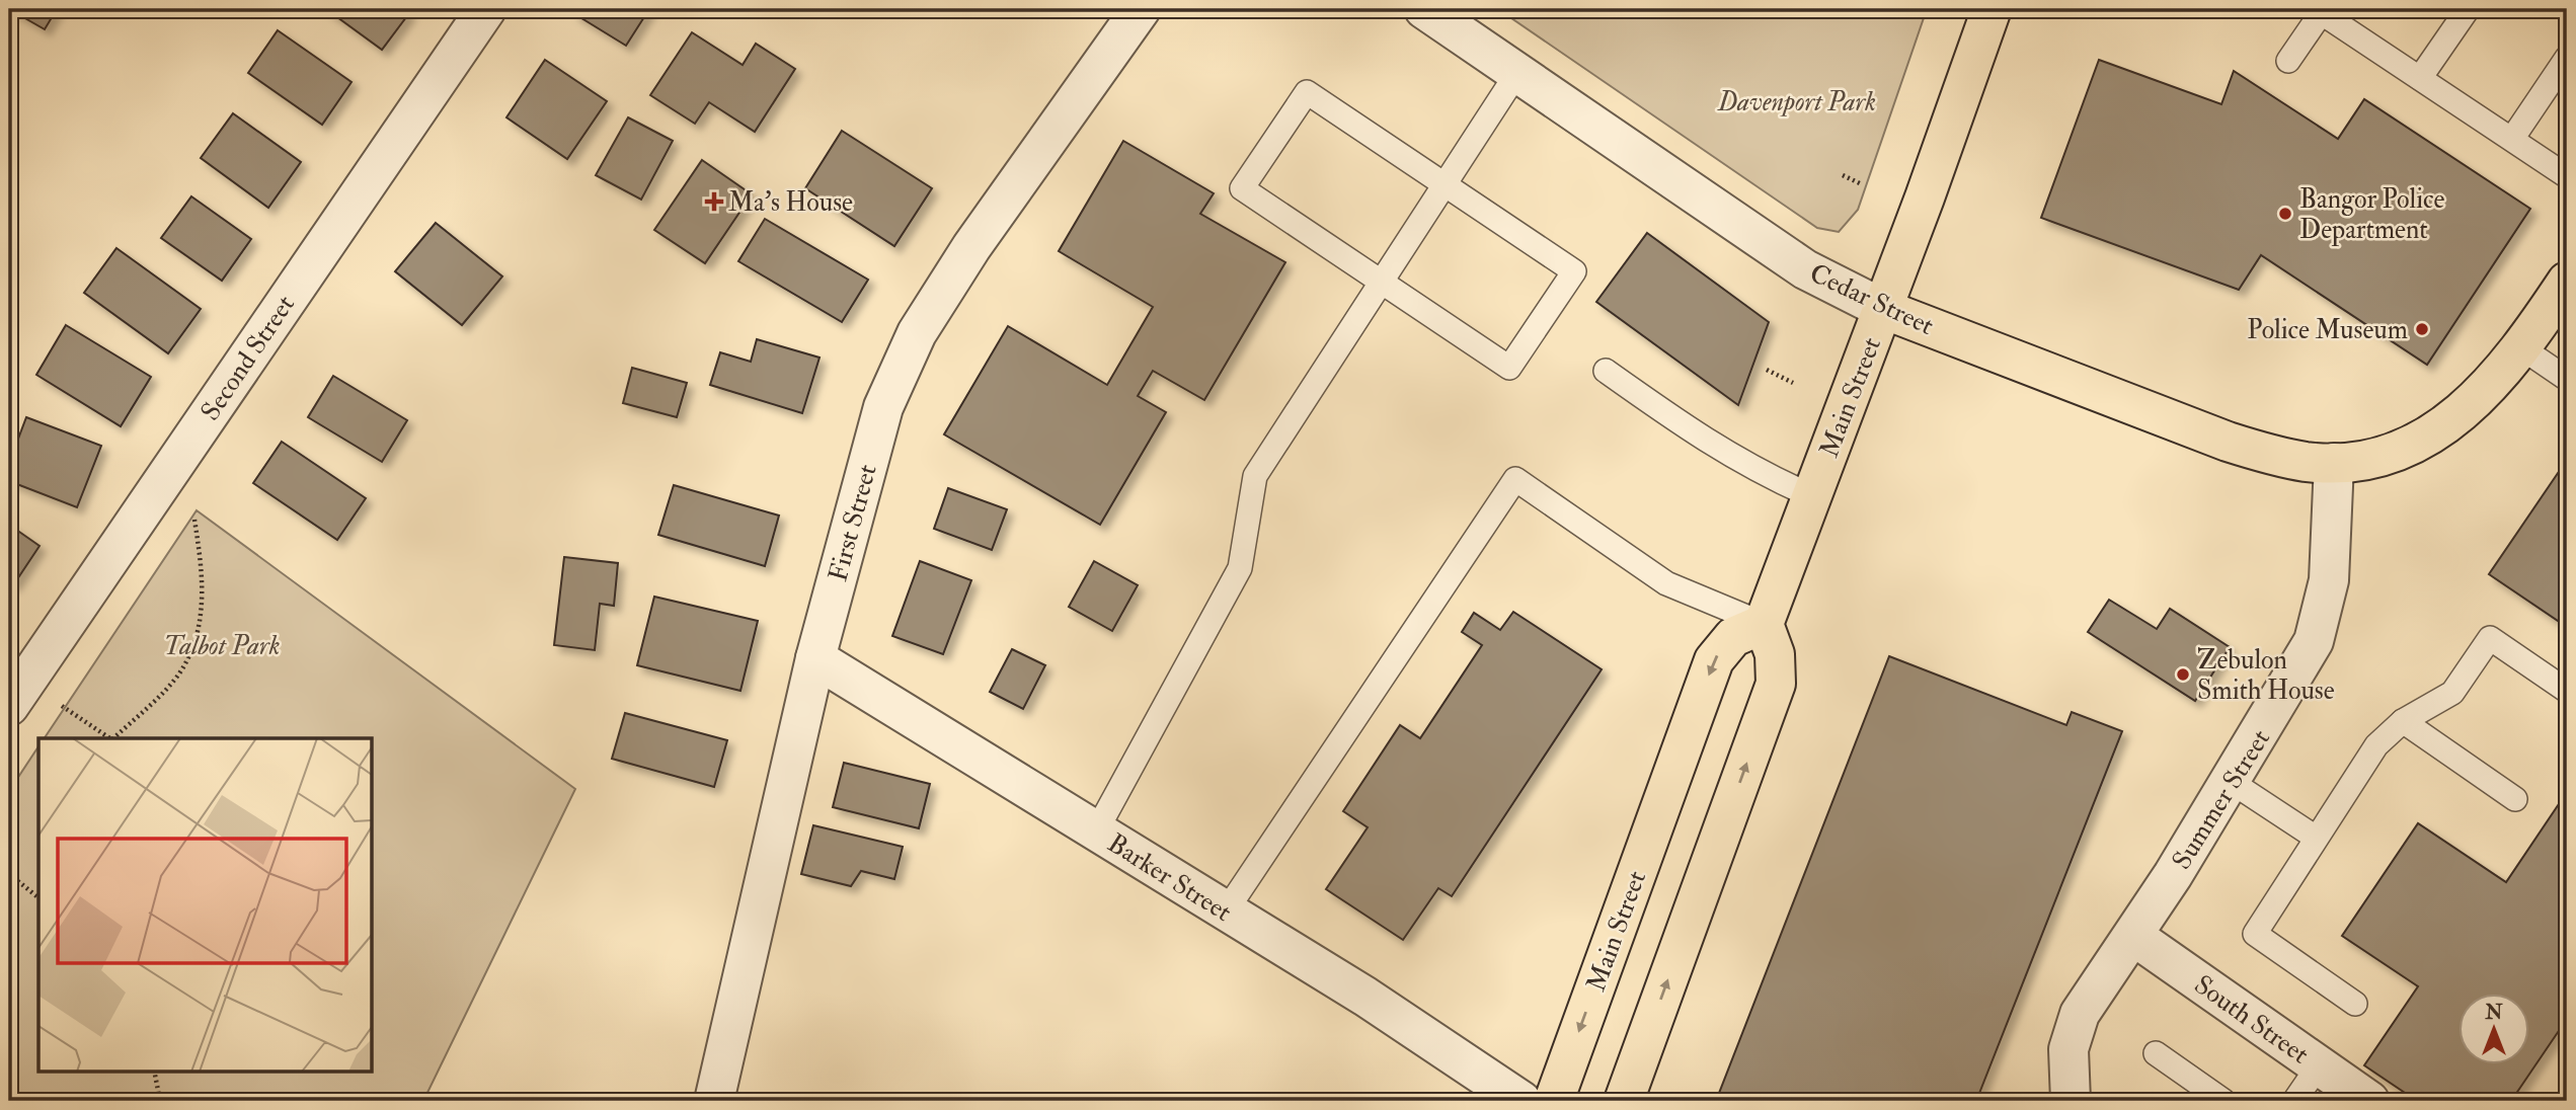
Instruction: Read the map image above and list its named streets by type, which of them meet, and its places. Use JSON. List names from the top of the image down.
{
  "streets": {
    "main road": ["Cedar Street", "Main Street"],
    "street": [
      "Second Street",
      "First Street",
      "Summer Street",
      "Barker Street",
      "South Street"
    ]
  },
  "crossings": [
    ["Cedar Street", "Main Street"],
    ["Cedar Street", "Summer Street"],
    ["First Street", "Barker Street"],
    ["Summer Street", "South Street"]
  ],
  "parks": ["Davenport Park", "Talbot Park"],
  "places": {
    "health": ["Ma's House"],
    "other": ["Bangor Police Department", "Police Museum", "Zebulon Smith House"]
  },
  "north": "top"
}
